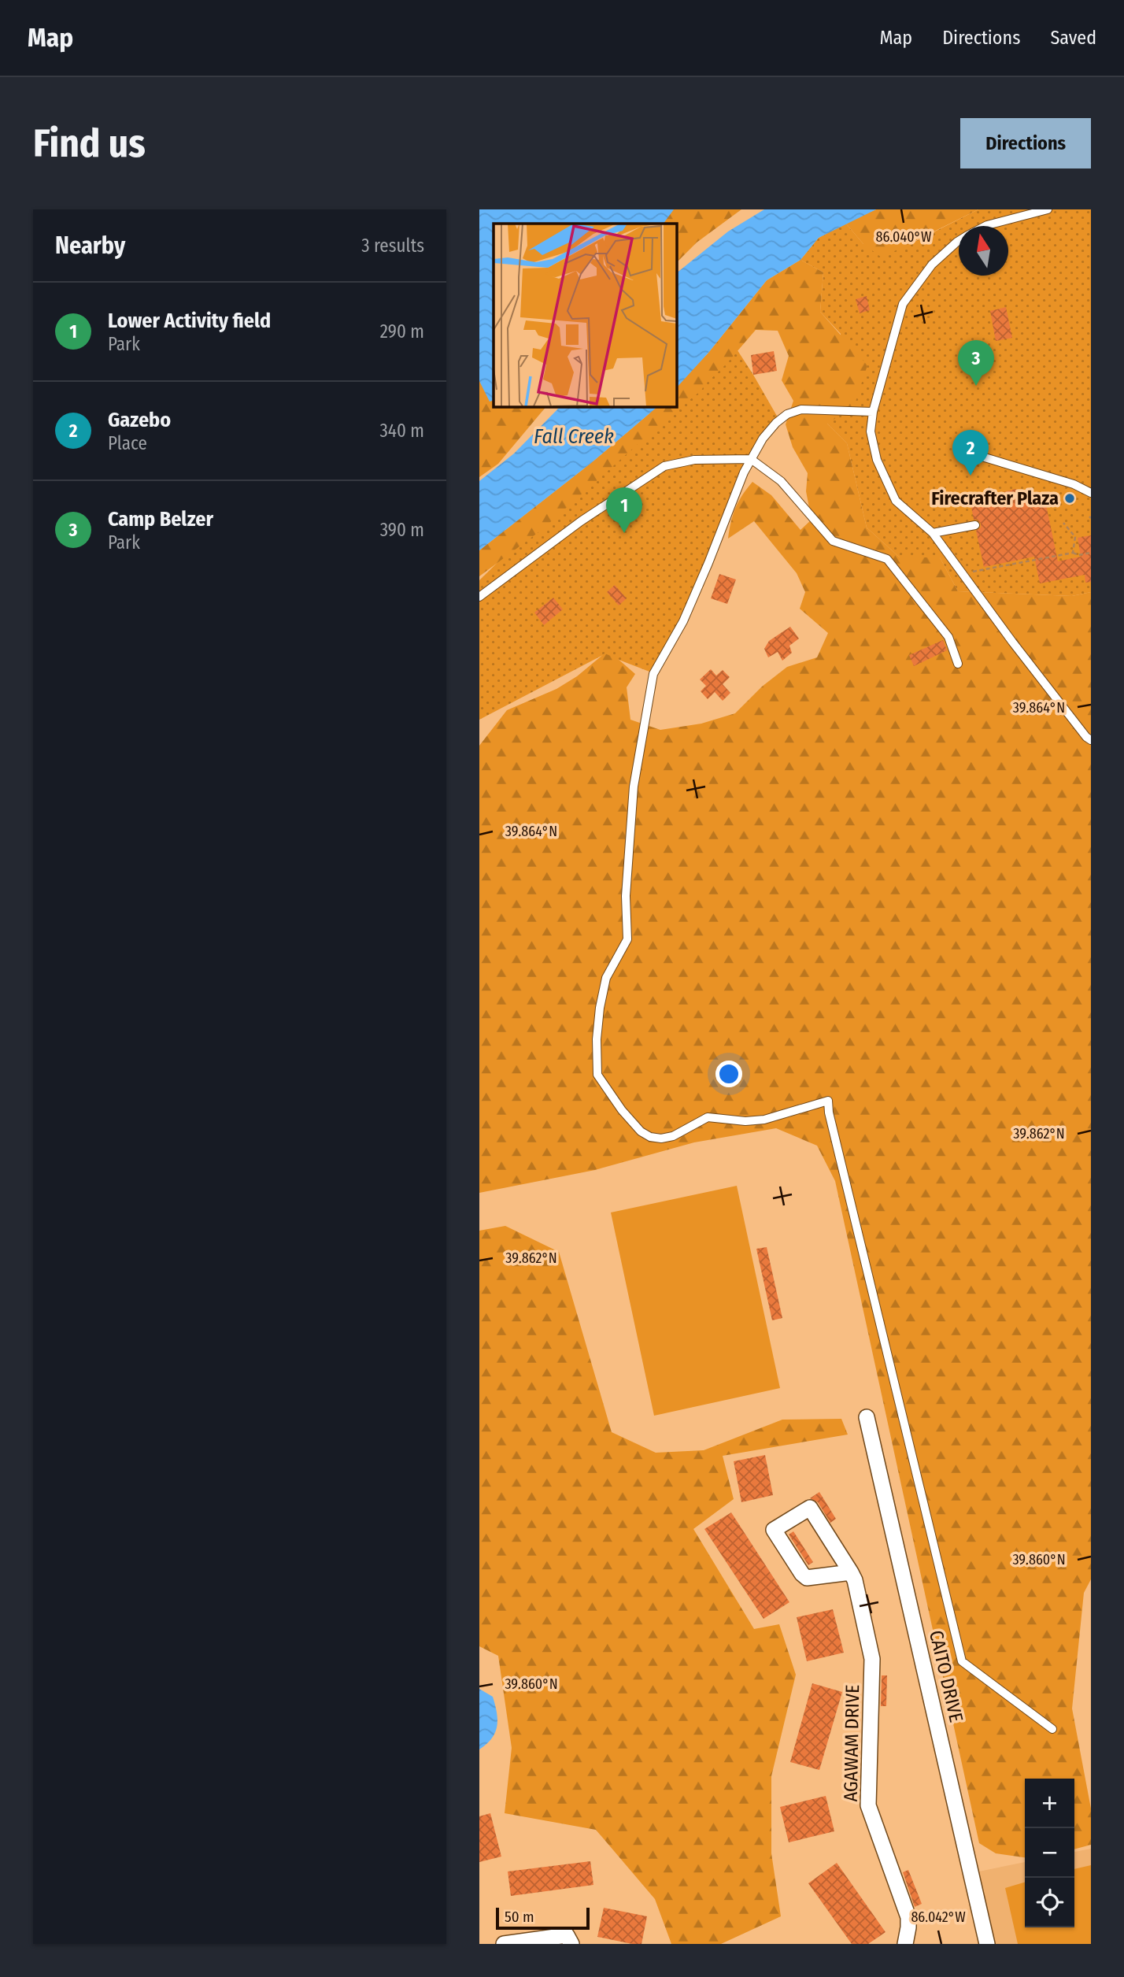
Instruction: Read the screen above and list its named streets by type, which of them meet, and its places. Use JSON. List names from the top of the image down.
{
  "streets": {
    "street": ["CAITO DRIVE", "AGAWAM DRIVE"]
  },
  "water": ["Fall Creek"],
  "places": ["Firecrafter Plaza"],
  "scale_bar": "50 m",
  "north": "top",
  "page": {
    "header": "Map",
    "nav": ["Map", "Directions", "Saved"],
    "buttons": "Directions",
    "title": "Find us",
    "heading": ["Nearby", "3 results"],
    "list": [
      {
        "mark": "1",
        "name": "Lower Activity field",
        "note": "Park",
        "value": "290 m"
      },
      {
        "mark": "2",
        "name": "Gazebo",
        "note": "Place",
        "value": "340 m"
      },
      {
        "mark": "3",
        "name": "Camp Belzer",
        "note": "Park",
        "value": "390 m"
      }
    ],
    "pins": ["3", "2", "1"],
    "map_buttons": ["+", "−"],
    "scale": "50 m"
  },
  "coordinates": [
    "86.040°W",
    "39.864°N",
    "39.862°N",
    "39.860°N",
    "86.042°W"
  ]
}
